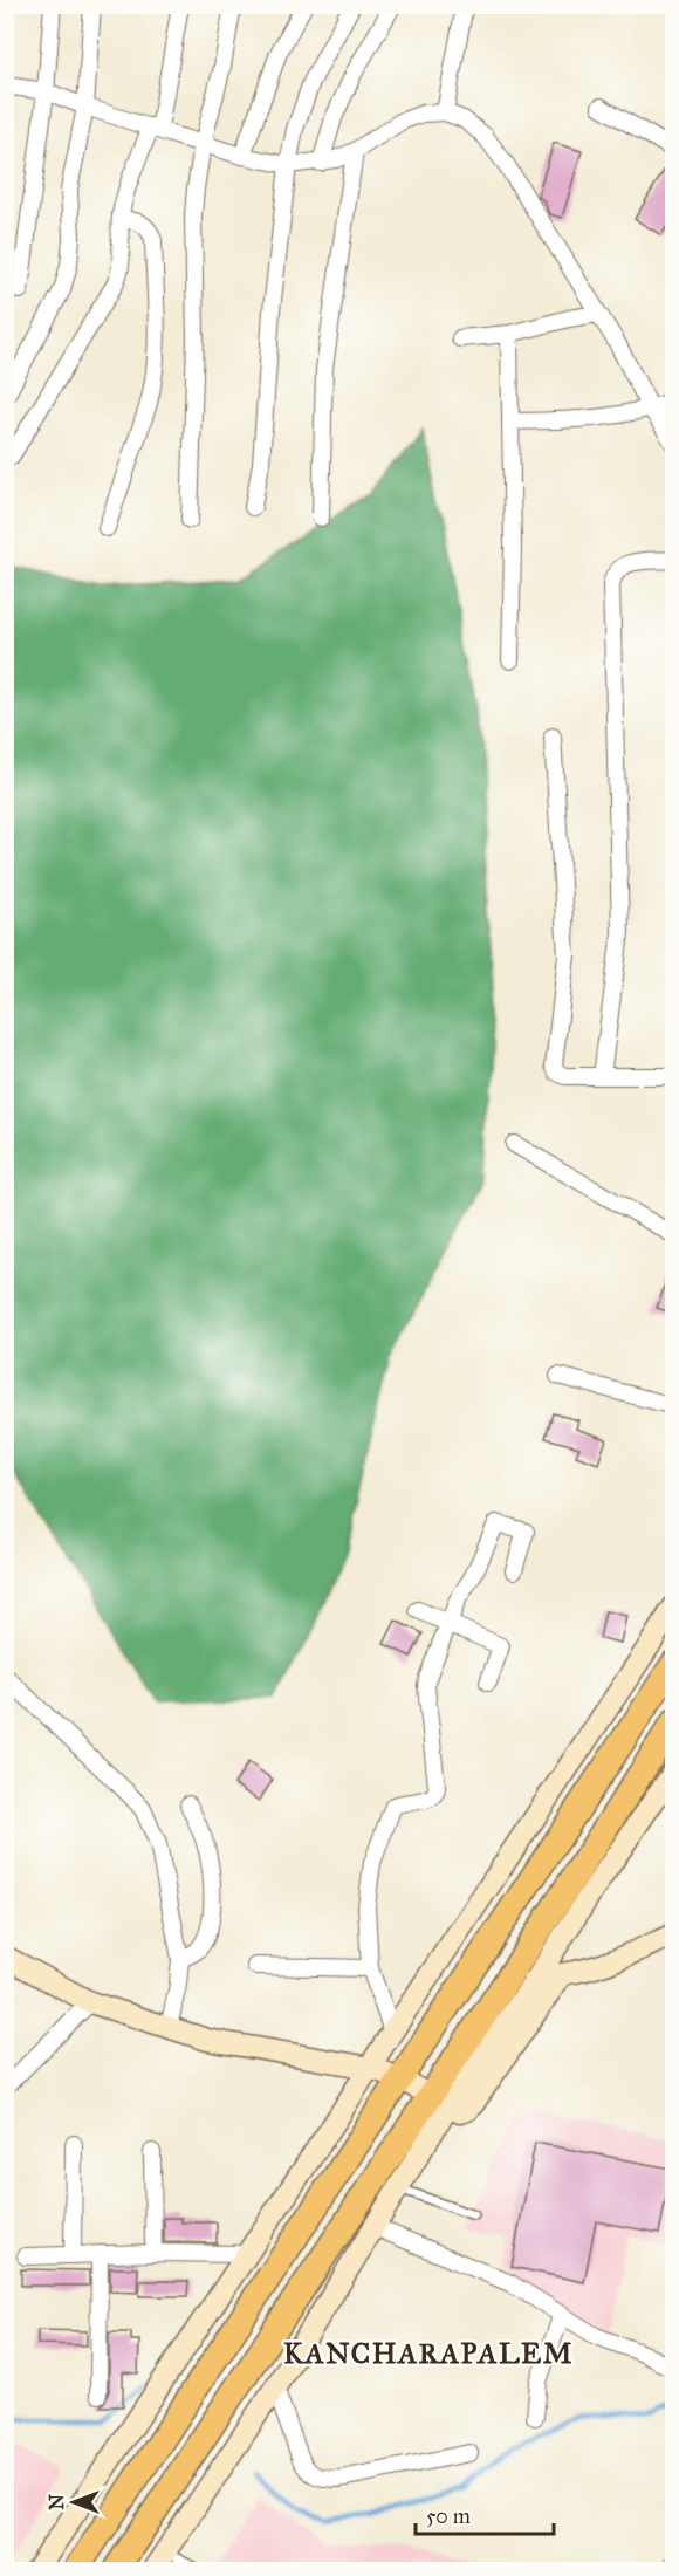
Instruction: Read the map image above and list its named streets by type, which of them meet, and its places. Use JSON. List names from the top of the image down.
{
  "districts": ["KANCHARAPALEM"],
  "scale_bar": "50 m",
  "north": "left"
}
